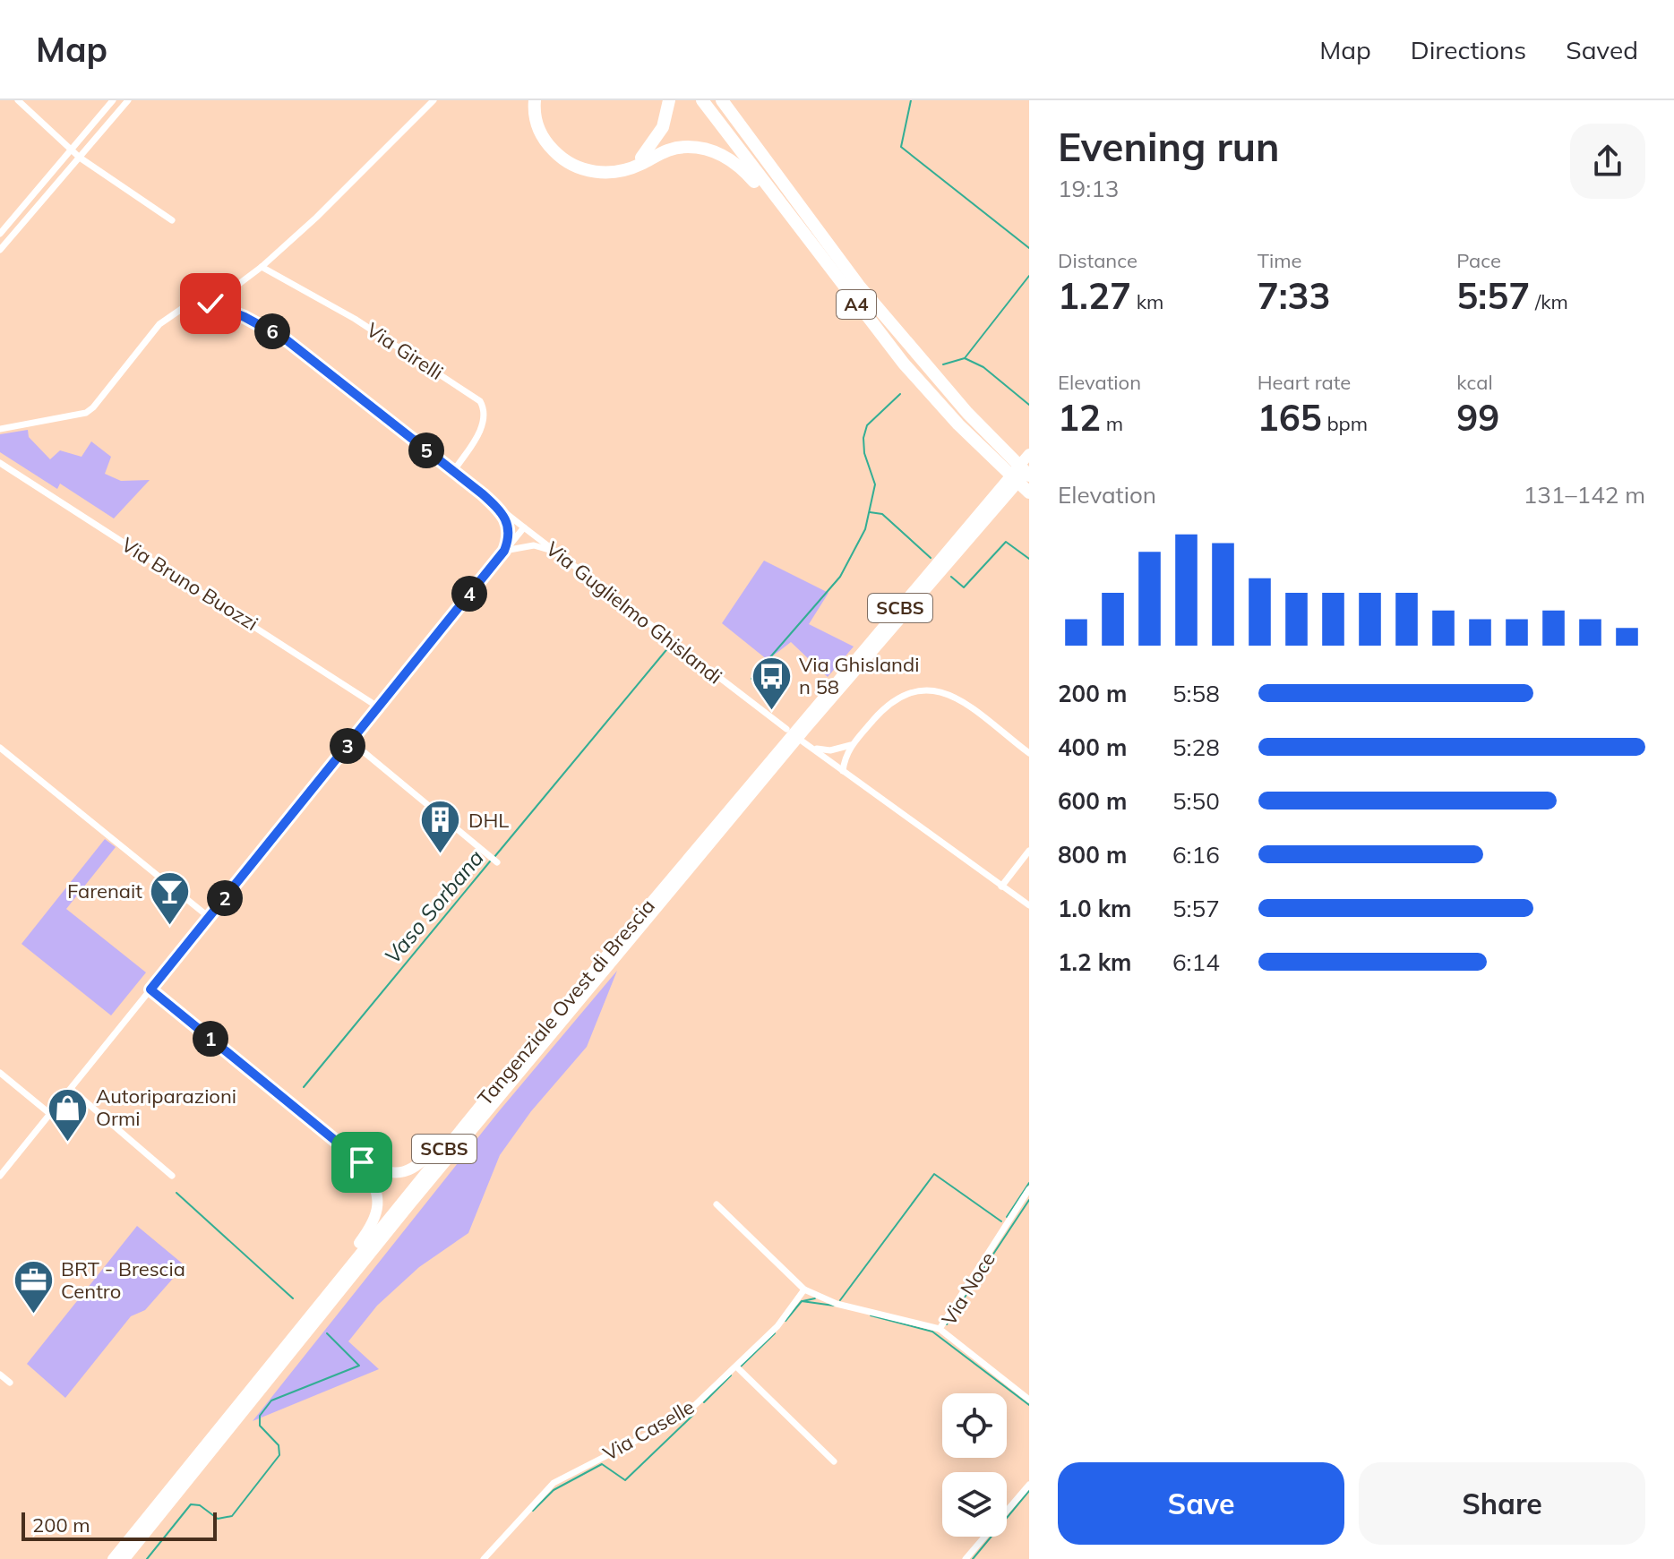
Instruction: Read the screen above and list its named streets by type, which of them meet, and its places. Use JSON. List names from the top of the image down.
{
  "streets": {
    "highway": ["A4", "SCBS", "Tangenziale Ovest di Brescia"],
    "street": [
      "Via Girelli",
      "Via Bruno Buozzi",
      "Via Guglielmo Ghislandi",
      "Via Noce",
      "Via Caselle"
    ]
  },
  "crossings": [
    ["Via Girelli", "Via Guglielmo Ghislandi"]
  ],
  "water": ["Vaso Sorbana"],
  "places": {
    "bus stop": ["Via Ghislandi n 58"],
    "building": ["DHL"],
    "bar": ["Farenait"],
    "shop": ["Autoriparazioni Ormi"],
    "office": ["BRT - Brescia Centro"]
  },
  "scale_bar": "200 m",
  "page": {
    "header": "Map",
    "nav": ["Map", "Directions", "Saved"],
    "heading": ["Evening run", "19:13"],
    "stats": [
      ["Distance", "1.27 km"],
      ["Time", "7:33"],
      ["Pace", "5:57 /km"],
      ["Elevation", "12 m"],
      ["Heart rate", "165 bpm"],
      ["kcal", "99"]
    ],
    "pins": [
      "6",
      "5",
      "4",
      "3",
      "2",
      "1"
    ],
    "chart": ["Elevation", "131–142 m"],
    "list": [
      {
        "name": "200 m",
        "note": "5:58"
      },
      {
        "name": "400 m",
        "note": "5:28"
      },
      {
        "name": "600 m",
        "note": "5:50"
      },
      {
        "name": "800 m",
        "note": "6:16"
      },
      {
        "name": "1.0 km",
        "note": "5:57"
      },
      {
        "name": "1.2 km",
        "note": "6:14"
      }
    ],
    "buttons": ["Save", "Share"],
    "scale": "200 m"
  }
}
